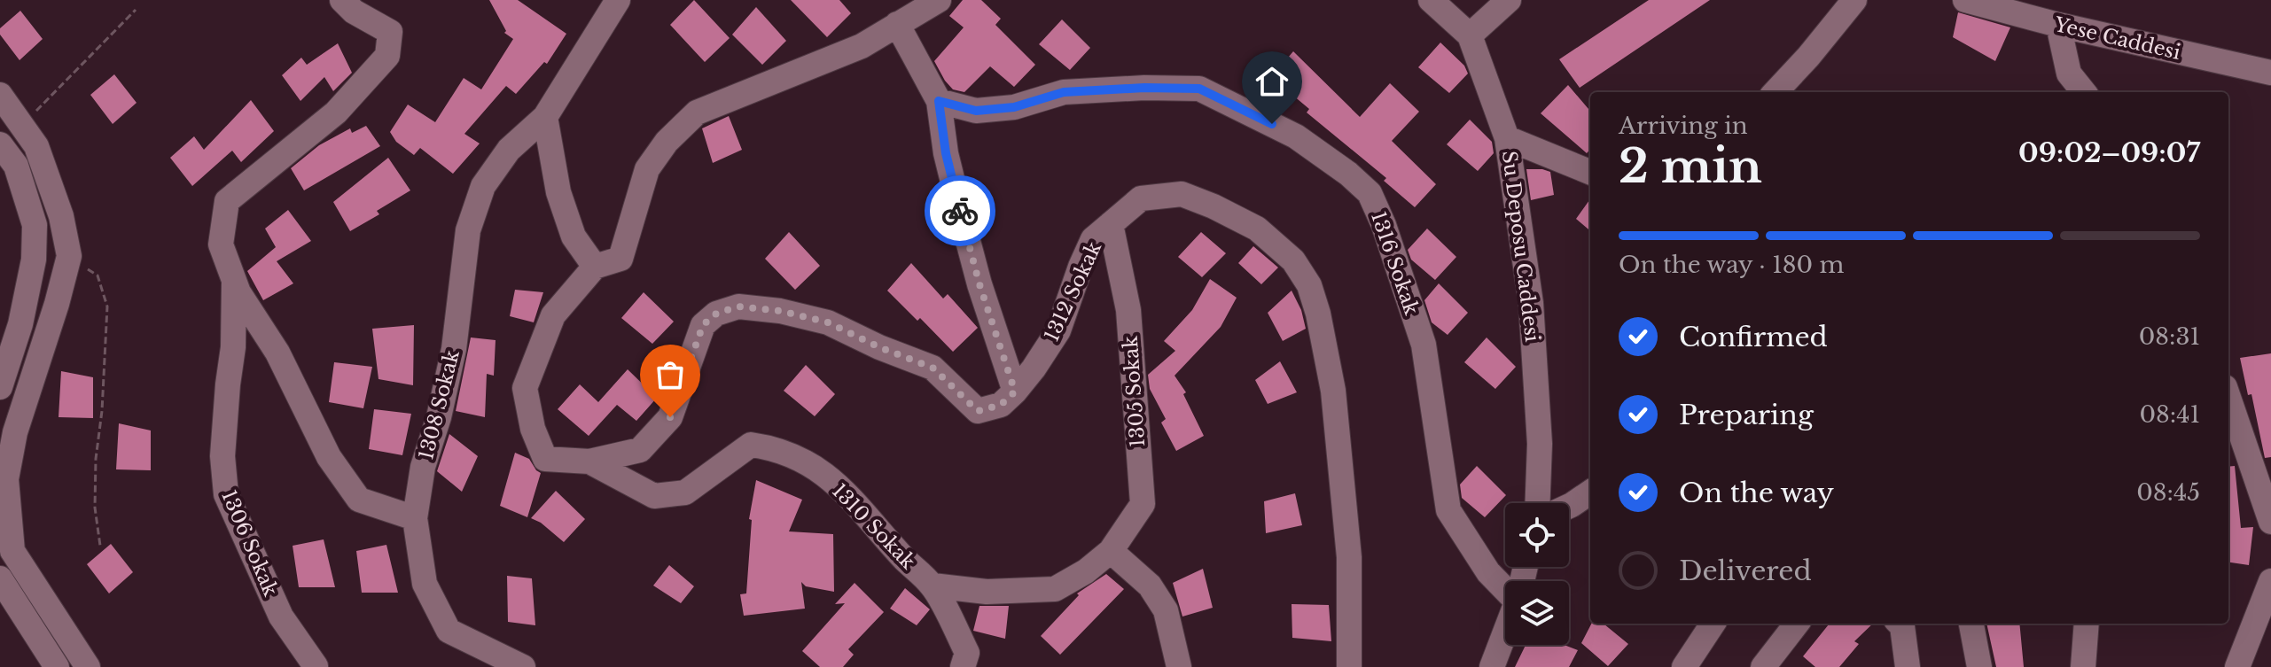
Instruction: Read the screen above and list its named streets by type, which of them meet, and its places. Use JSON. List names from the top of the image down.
{
  "streets": {
    "street": [
      "Yese Caddesi",
      "Su Deposu Caddesi",
      "1316 Sokak",
      "1312 Sokak",
      "1305 Sokak",
      "1308 Sokak",
      "1310 Sokak",
      "1306 Sokak"
    ]
  },
  "crossings": [
    ["1312 Sokak", "1305 Sokak"],
    ["1312 Sokak", "1310 Sokak"],
    ["1305 Sokak", "1310 Sokak"],
    ["1308 Sokak", "1306 Sokak"]
  ],
  "page": {
    "heading": ["2 min", "Arriving in", "09:02–09:07"],
    "bar": "On the way · 180 m",
    "list": [
      ["Confirmed", "08:31"],
      ["Preparing", "08:41"],
      ["On the way", "08:45"],
      "Delivered"
    ]
  }
}
